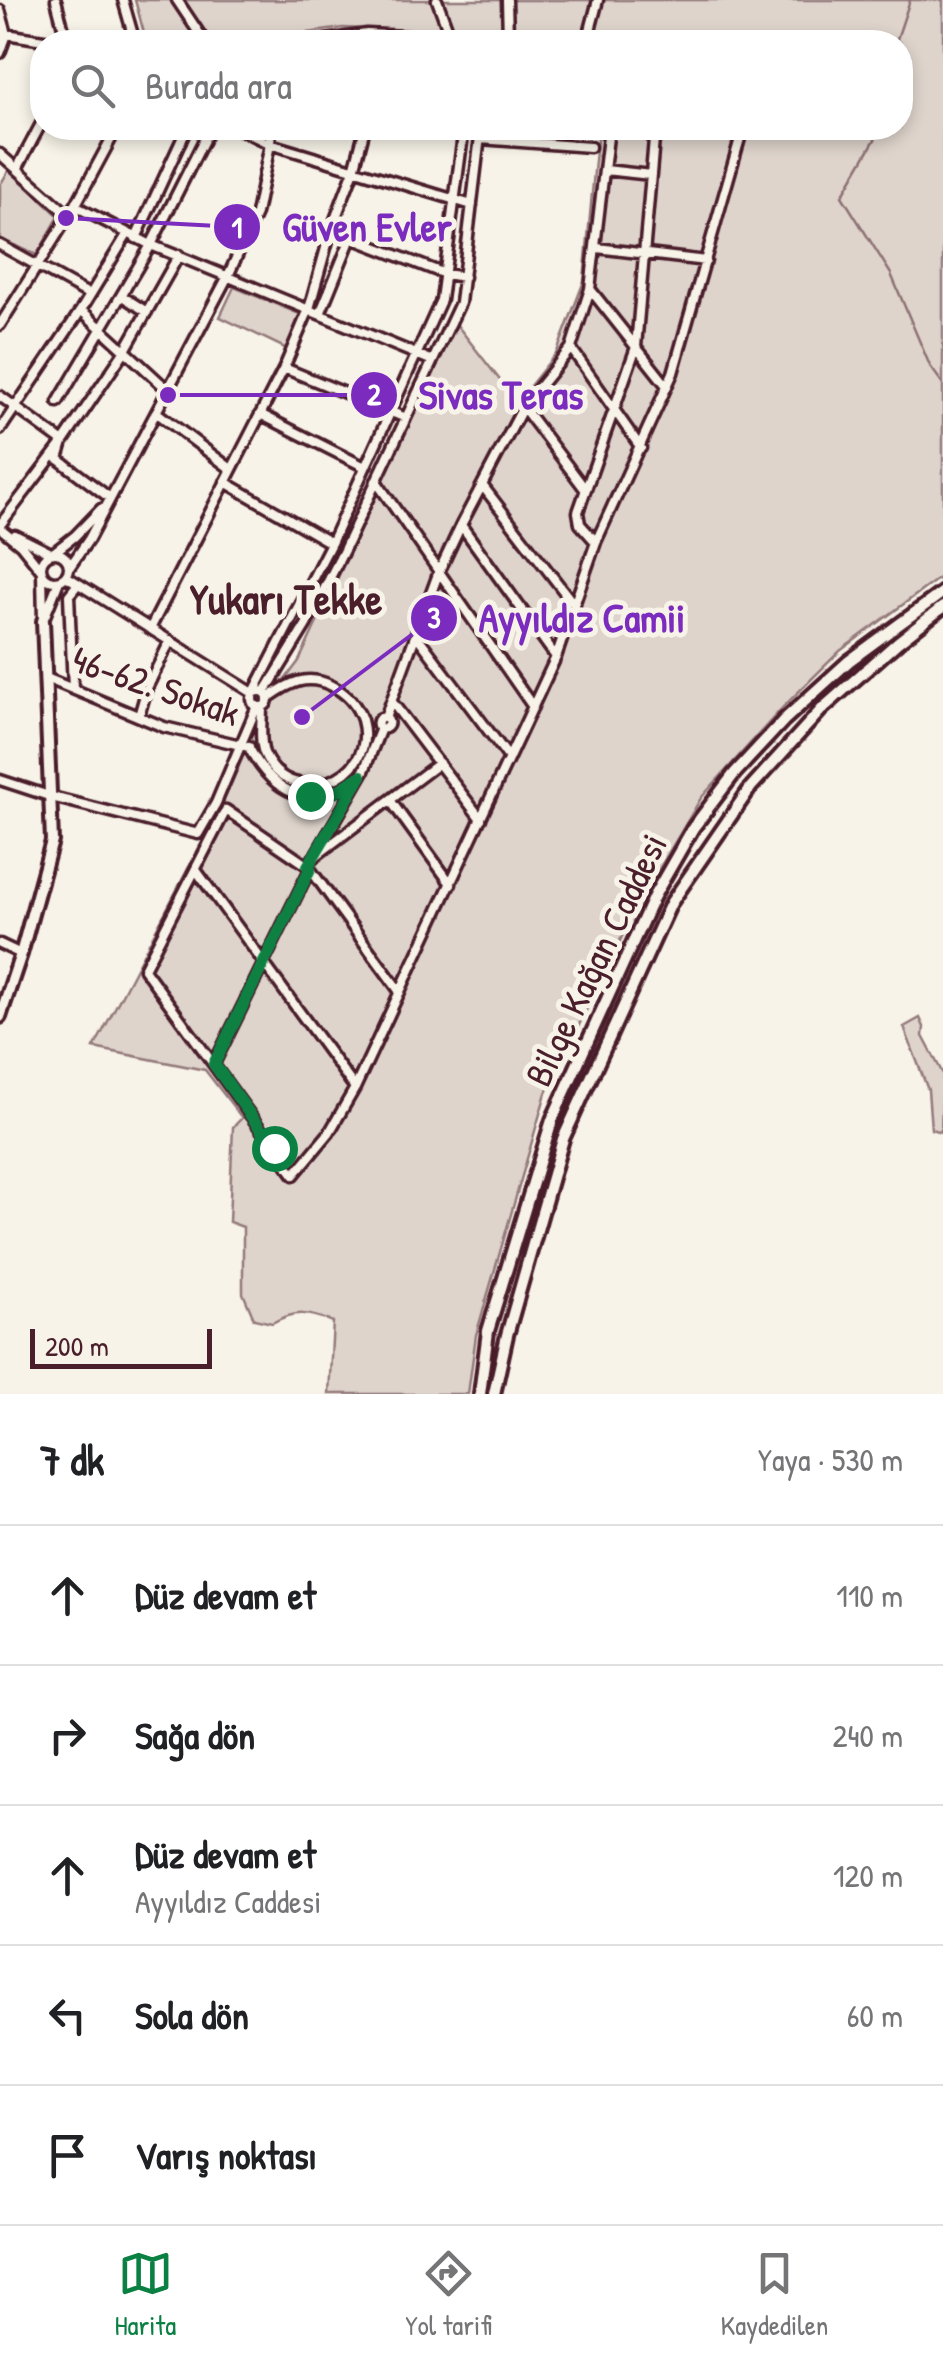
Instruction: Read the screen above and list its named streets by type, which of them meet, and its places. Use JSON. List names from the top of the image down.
{
  "streets": {
    "main road": ["Bilge Kağan Caddesi"],
    "street": ["46-62. Sokak"]
  },
  "districts": ["Yukarı Tekke"],
  "places": ["Güven Evler", "Sivas Teras", "Ayyıldız Camii"],
  "scale_bar": "200 m",
  "page": {
    "search": "Burada ara",
    "scale": "200 m",
    "heading": ["7 dk", "Yaya · 530 m"],
    "list": [
      ["Düz devam et", "110 m"],
      ["Sağa dön", "240 m"],
      ["Düz devam et", "Ayyıldız Caddesi", "120 m"],
      ["Sola dön", "60 m"],
      "Varış noktası"
    ],
    "nav": ["Harita", "Yol tarifi", "Kaydedilen"]
  }
}
